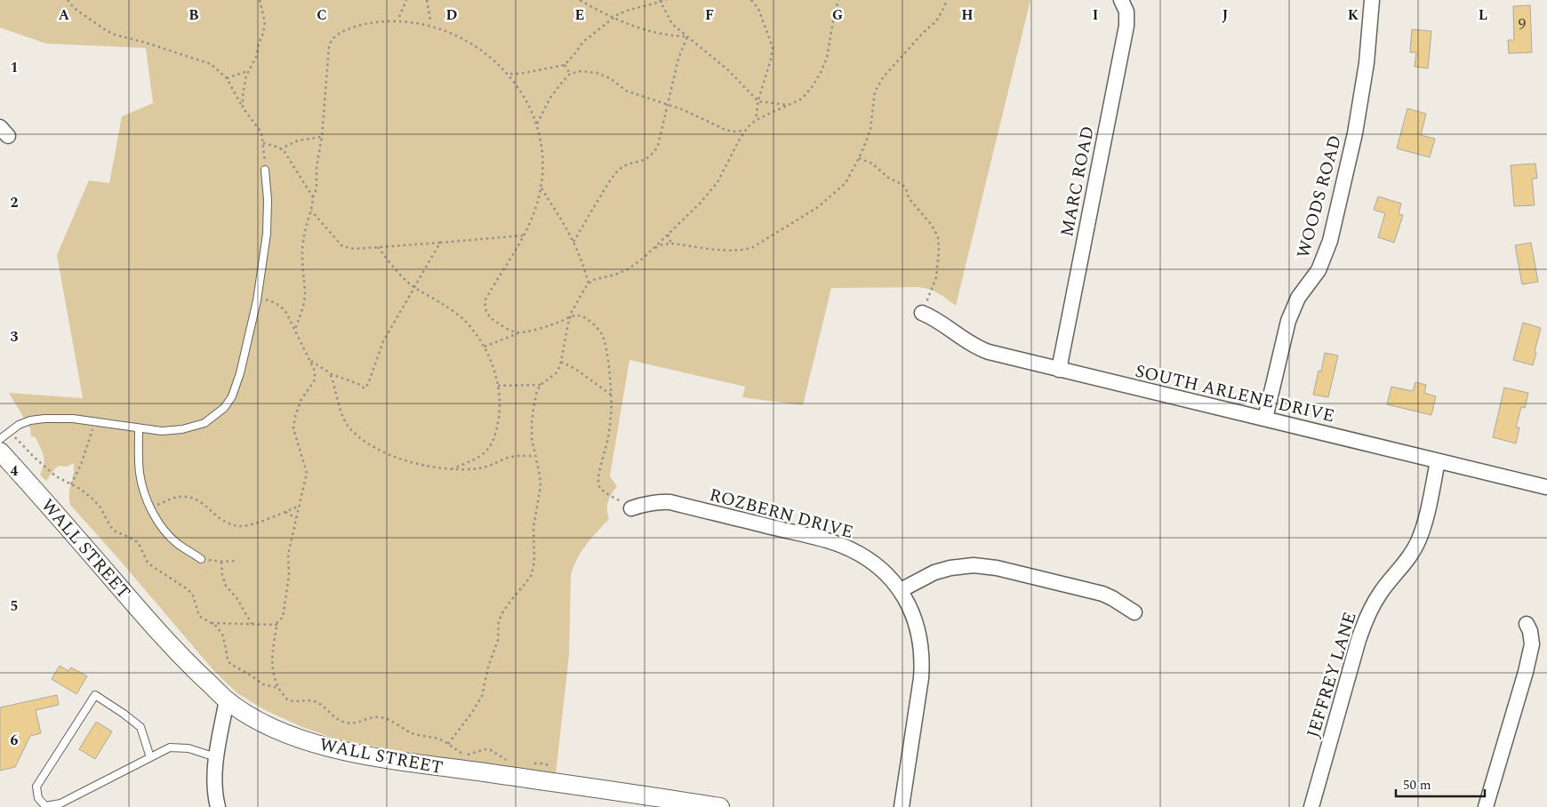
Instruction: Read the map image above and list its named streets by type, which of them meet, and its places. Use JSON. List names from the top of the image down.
{
  "streets": {
    "street": [
      "MARC ROAD",
      "WOODS ROAD",
      "SOUTH ARLENE DRIVE",
      "ROZBERN DRIVE",
      "WALL STREET",
      "JEFFREY LANE"
    ]
  },
  "crossings": [
    ["MARC ROAD", "SOUTH ARLENE DRIVE"],
    ["WOODS ROAD", "SOUTH ARLENE DRIVE"],
    ["SOUTH ARLENE DRIVE", "JEFFREY LANE"]
  ],
  "house_numbers": ["9"],
  "scale_bar": "50 m",
  "grid": {
    "columns": [
      "A",
      "B",
      "C",
      "D",
      "E",
      "F",
      "G",
      "H",
      "I",
      "J",
      "K",
      "L"
    ],
    "rows": [
      "1",
      "2",
      "3",
      "4",
      "5",
      "6"
    ]
  }
}
